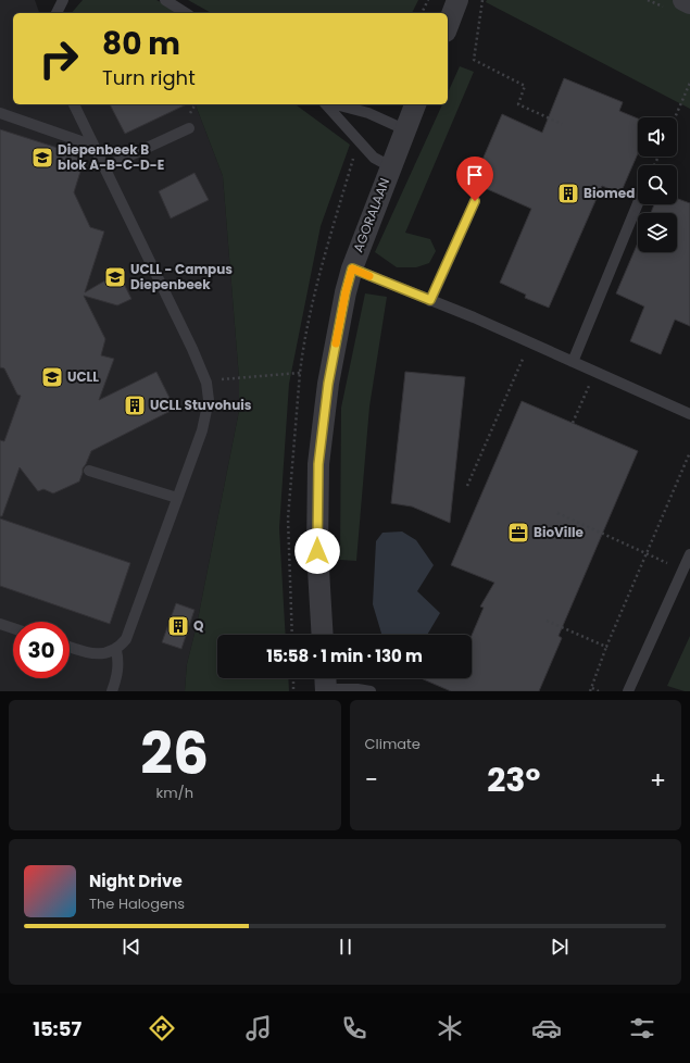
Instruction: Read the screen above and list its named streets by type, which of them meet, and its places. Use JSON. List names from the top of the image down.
{
  "streets": {
    "street": ["AGORALAAN"]
  },
  "places": {
    "school or university": ["Diepenbeek B blok A-B-C-D-E", "UCLL - Campus Diepenbeek", "UCLL"],
    "building": ["Biomed", "UCLL Stuvohuis", "Q"],
    "office": ["BioVille"]
  },
  "page": {
    "turn": ["80 m", "Turn right"],
    "limit": "30",
    "trip": "15:58 · 1 min · 130 m",
    "tile": [
      ["26", "km/h"],
      "Climate"
    ],
    "heat": ["−", "23°", "+"],
    "song": ["Night Drive", "The Halogens"],
    "tabs": "15:57"
  }
}
